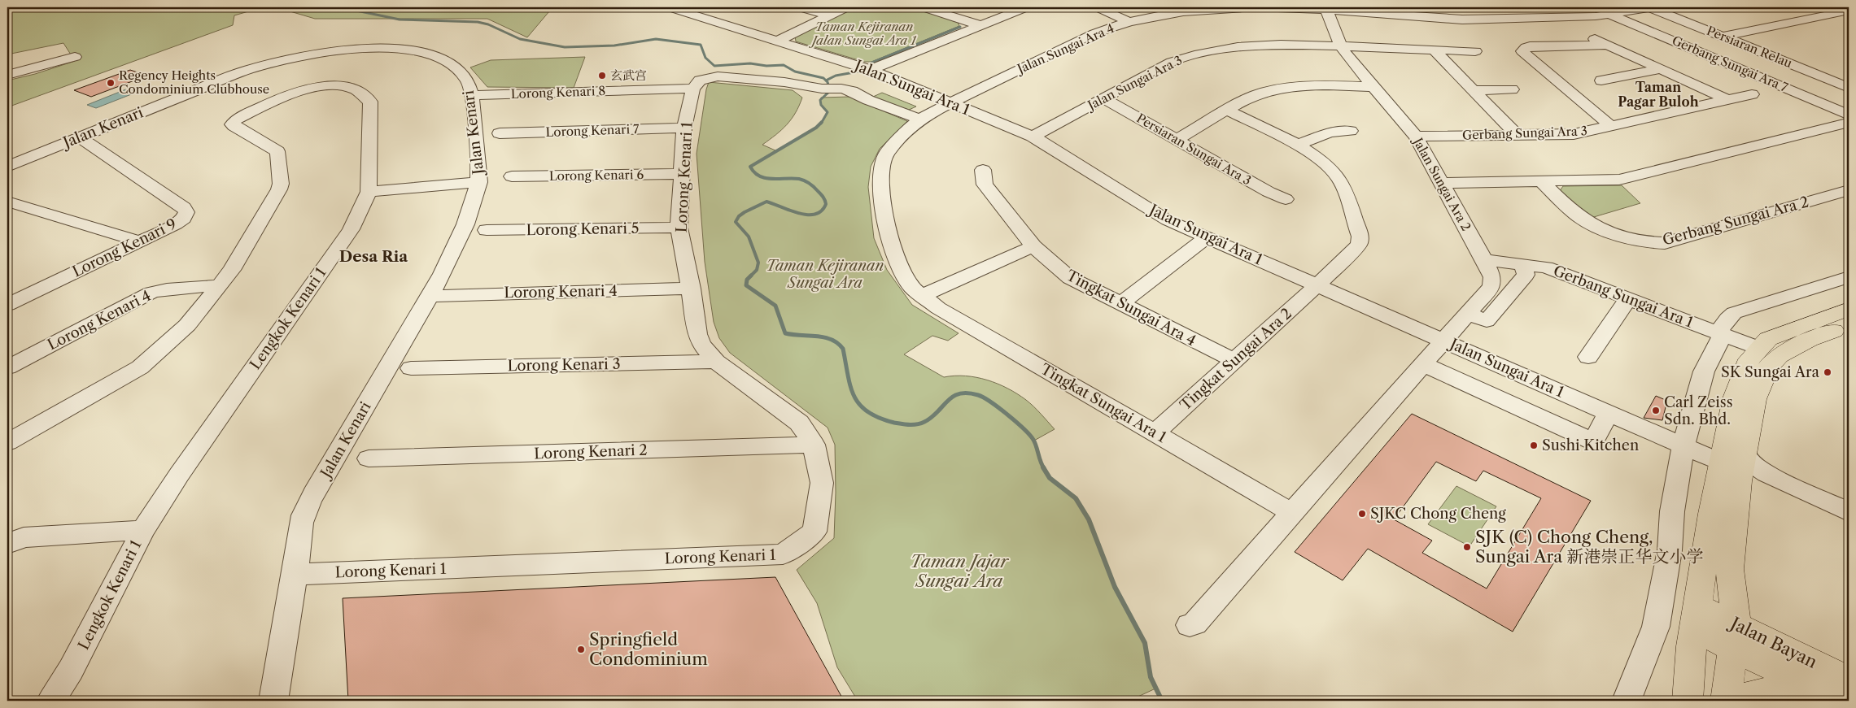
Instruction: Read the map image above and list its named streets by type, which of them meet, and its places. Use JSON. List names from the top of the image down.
{
  "streets": {
    "main road": ["Jalan Bayan"],
    "street": [
      "Persiaran Relau",
      "Jalan Sungai Ara 4",
      "Gerbang Sungai Ara 7",
      "Jalan Sungai Ara 3",
      "Jalan Sungai Ara 1",
      "Lorong Kenari 8",
      "Jalan Kenari",
      "Lorong Kenari 7",
      "Gerbang Sungai Ara 3",
      "Persiaran Sungai Ara 3",
      "Lorong Kenari 6",
      "Lorong Kenari 1",
      "Jalan Sungai Ara 2",
      "Gerbang Sungai Ara 2",
      "Lorong Kenari 5",
      "Lorong Kenari 9",
      "Lorong Kenari 4",
      "Gerbang Sungai Ara 1",
      "Tingkat Sungai Ara 4",
      "Lengkok Kenari 1",
      "Tingkat Sungai Ara 2",
      "Lorong Kenari 3",
      "Tingkat Sungai Ara 1",
      "Lorong Kenari 2"
    ]
  },
  "crossings": [
    ["Persiaran Relau", "Jalan Sungai Ara 4"],
    ["Jalan Sungai Ara 4", "Gerbang Sungai Ara 7"],
    ["Jalan Sungai Ara 4", "Jalan Sungai Ara 1"],
    ["Jalan Sungai Ara 4", "Jalan Sungai Ara 2"],
    ["Jalan Sungai Ara 4", "Tingkat Sungai Ara 1"],
    ["Jalan Sungai Ara 3", "Jalan Sungai Ara 1"],
    ["Jalan Sungai Ara 3", "Persiaran Sungai Ara 3"],
    ["Jalan Sungai Ara 3", "Jalan Sungai Ara 2"],
    ["Jalan Sungai Ara 1", "Jalan Sungai Ara 2"],
    ["Jalan Sungai Ara 1", "Tingkat Sungai Ara 2"],
    ["Jalan Sungai Ara 1", "Tingkat Sungai Ara 1"],
    ["Lorong Kenari 8", "Jalan Kenari"],
    ["Lorong Kenari 8", "Lorong Kenari 1"],
    ["Lorong Kenari 8", "Tingkat Sungai Ara 1"],
    ["Jalan Kenari", "Lorong Kenari 1"],
    ["Jalan Kenari", "Lorong Kenari 9"],
    ["Jalan Kenari", "Lorong Kenari 4"],
    ["Lorong Kenari 7", "Lorong Kenari 1"],
    ["Gerbang Sungai Ara 3", "Jalan Sungai Ara 2"],
    ["Lorong Kenari 6", "Lorong Kenari 1"],
    ["Lorong Kenari 1", "Lorong Kenari 5"],
    ["Lorong Kenari 1", "Lorong Kenari 4"],
    ["Lorong Kenari 1", "Lorong Kenari 3"],
    ["Lorong Kenari 1", "Lorong Kenari 2"],
    ["Jalan Sungai Ara 2", "Gerbang Sungai Ara 1"],
    ["Lorong Kenari 4", "Lengkok Kenari 1"],
    ["Tingkat Sungai Ara 4", "Tingkat Sungai Ara 2"],
    ["Tingkat Sungai Ara 2", "Tingkat Sungai Ara 1"]
  ],
  "districts": ["Taman Pagar Buloh", "Desa Ria"],
  "parks": ["Taman Kejiranan Jalan Sungai Ara 1", "Taman Kejiranan Sungai Ara", "Taman Jajar Sungai Ara"],
  "places": [
    "玄武宫",
    "Regency Heights Condominium Clubhouse",
    "SK Sungai Ara",
    "Carl Zeiss Sdn. Bhd.",
    "Sushi Kitchen",
    "SJKC Chong Cheng",
    "SJK (C) Chong Cheng, Sungai Ara 新港崇正华文小学",
    "Springfield Condominium"
  ]
}
